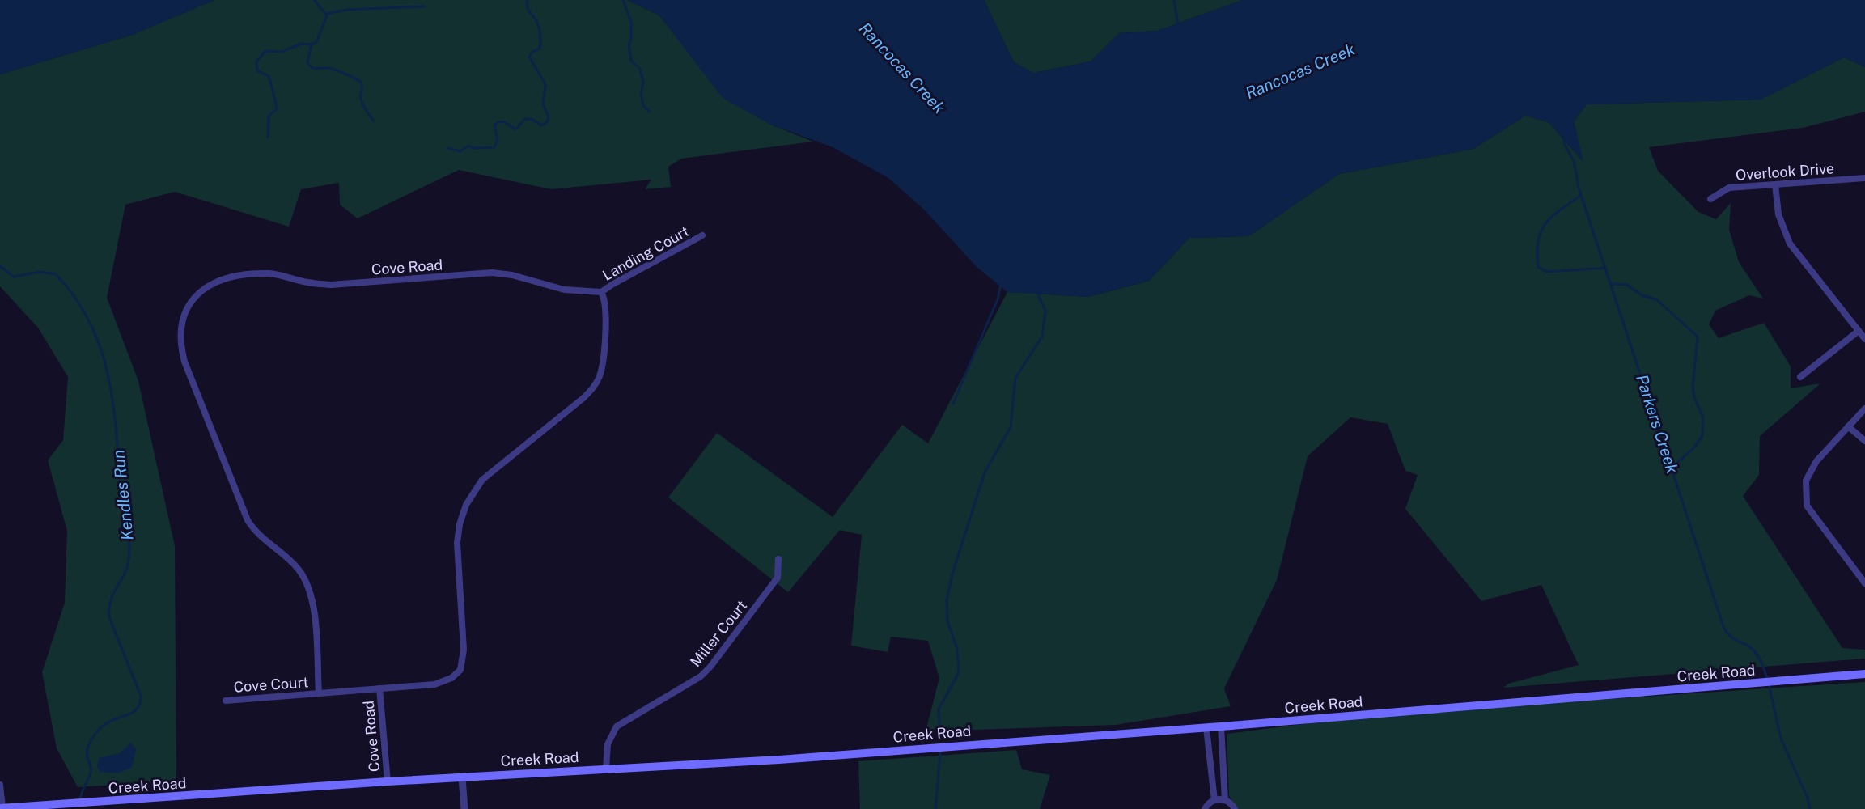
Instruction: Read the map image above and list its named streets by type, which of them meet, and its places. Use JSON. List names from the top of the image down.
{
  "streets": {
    "main road": ["Creek Road"],
    "street": [
      "Overlook Drive",
      "Landing Court",
      "Cove Road",
      "Miller Court",
      "Cove Court"
    ]
  },
  "crossings": [
    ["Landing Court", "Cove Road"],
    ["Cove Road", "Creek Road"],
    ["Cove Road", "Cove Court"],
    ["Miller Court", "Creek Road"]
  ],
  "water": ["Rancocas Creek", "Parkers Creek", "Kendles Run"]
}
